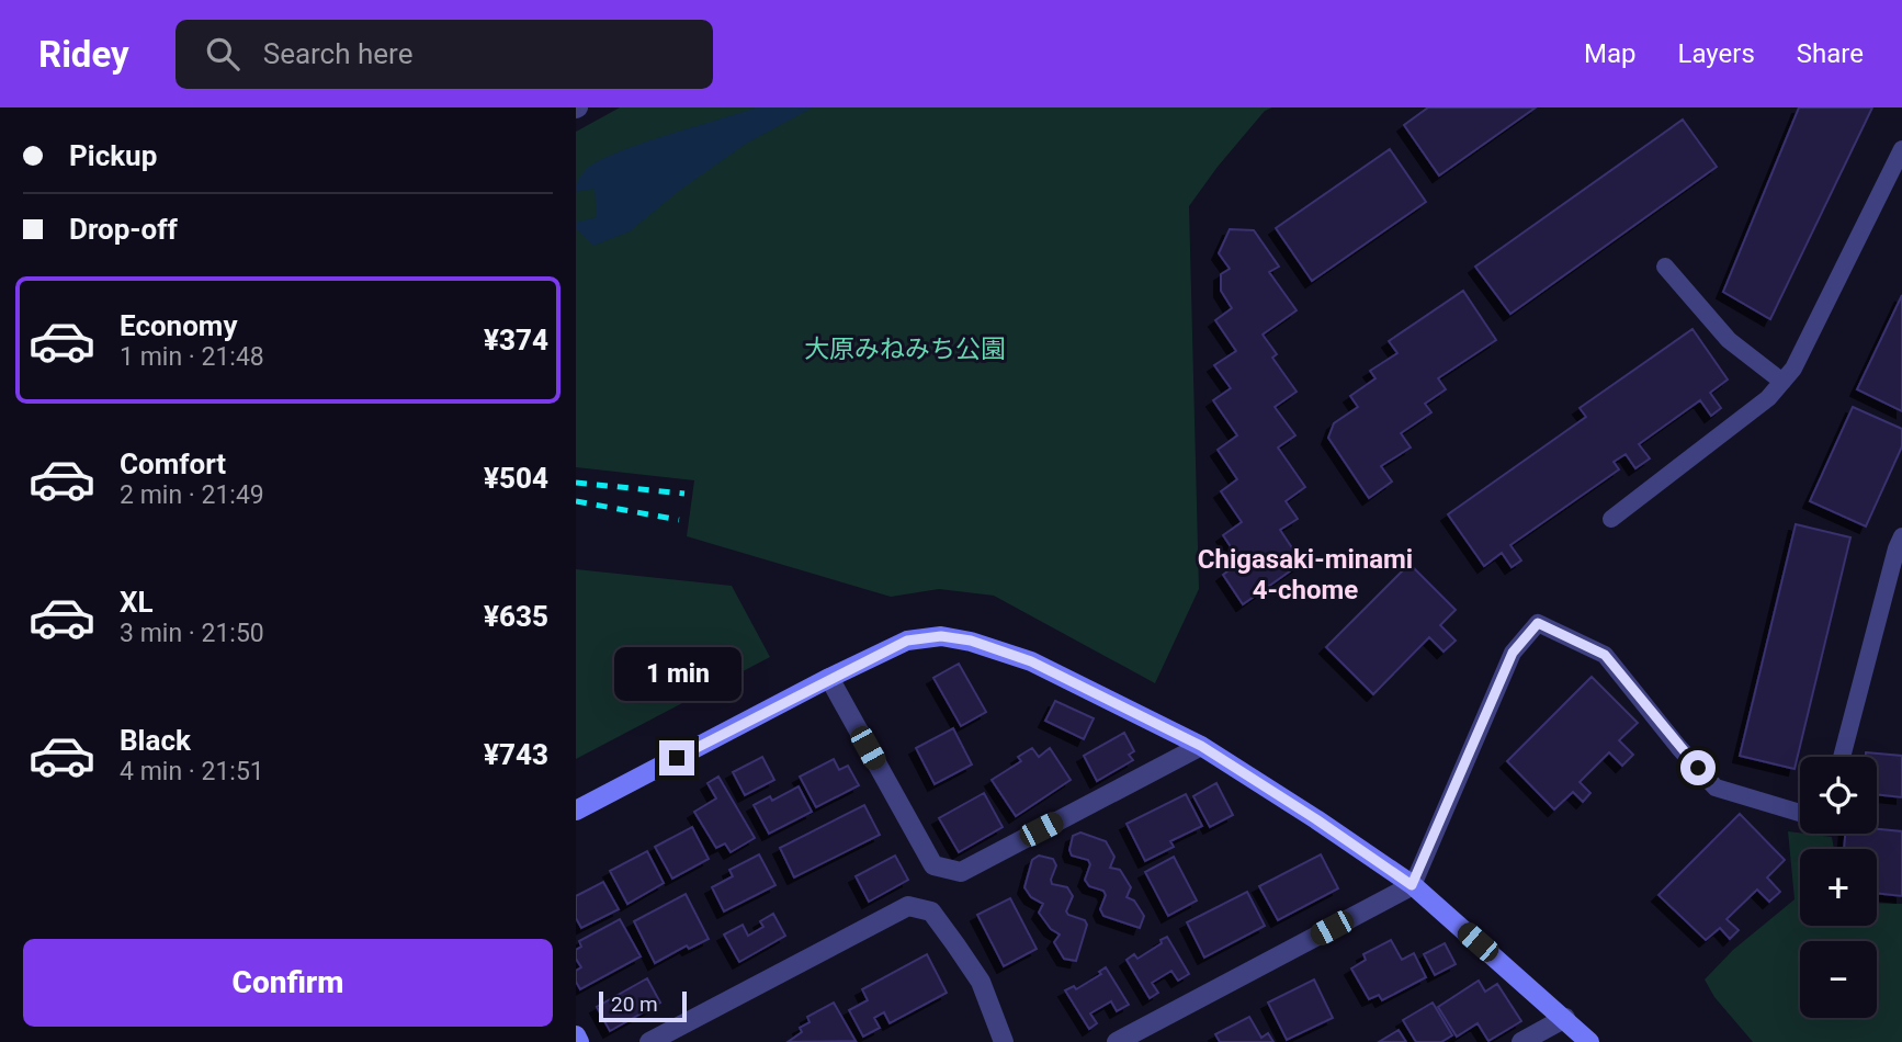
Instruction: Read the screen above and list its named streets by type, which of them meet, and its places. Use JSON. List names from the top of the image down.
{
  "districts": ["Chigasaki-minami 4-chome"],
  "parks": ["大原みねみち公園"],
  "scale_bar": "20 m",
  "page": {
    "header": "Ridey",
    "search": "Search here",
    "nav": ["Map", "Layers", "Share"],
    "banner": ["Pickup", "Drop-off"],
    "list": [
      {
        "name": "Economy",
        "note": "1 min · 21:48",
        "value": "¥374"
      },
      {
        "name": "Comfort",
        "note": "2 min · 21:49",
        "value": "¥504"
      },
      {
        "name": "XL",
        "note": "3 min · 21:50",
        "value": "¥635"
      },
      {
        "name": "Black",
        "note": "4 min · 21:51",
        "value": "¥743"
      }
    ],
    "bubble": "1 min",
    "map_buttons": ["+", "−"],
    "buttons": "Confirm",
    "scale": "20 m"
  }
}
